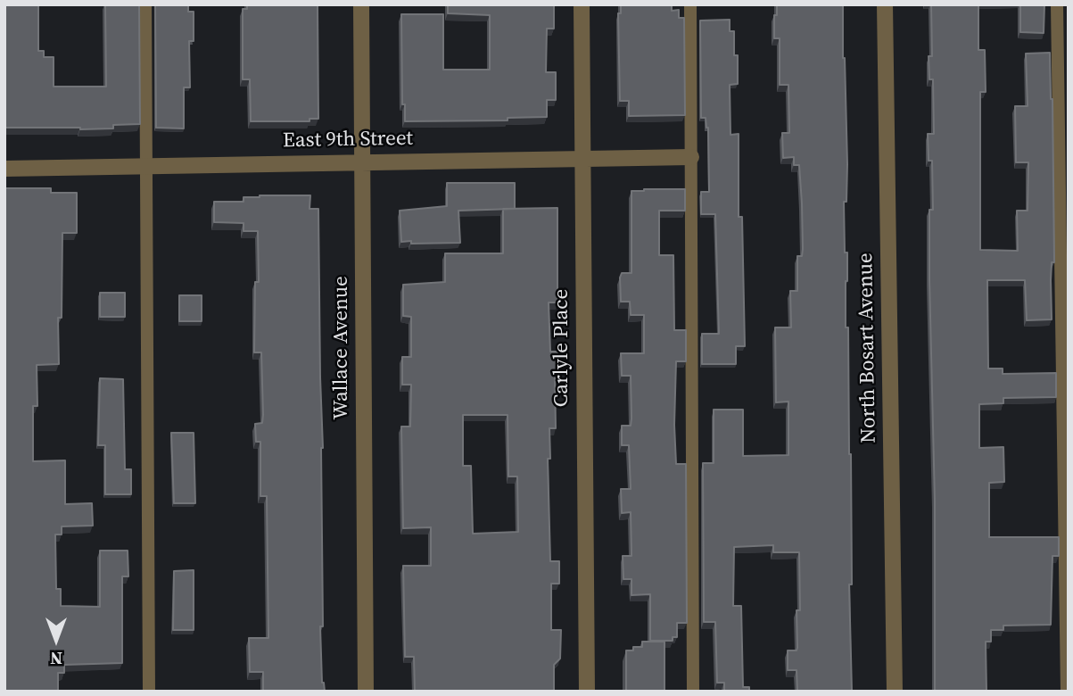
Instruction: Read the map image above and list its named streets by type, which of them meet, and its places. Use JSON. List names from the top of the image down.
{
  "streets": {
    "street": [
      "East 9th Street",
      "Wallace Avenue",
      "Carlyle Place",
      "North Bosart Avenue"
    ]
  },
  "crossings": [
    ["East 9th Street", "Wallace Avenue"],
    ["East 9th Street", "Carlyle Place"]
  ],
  "north": "bottom"
}
